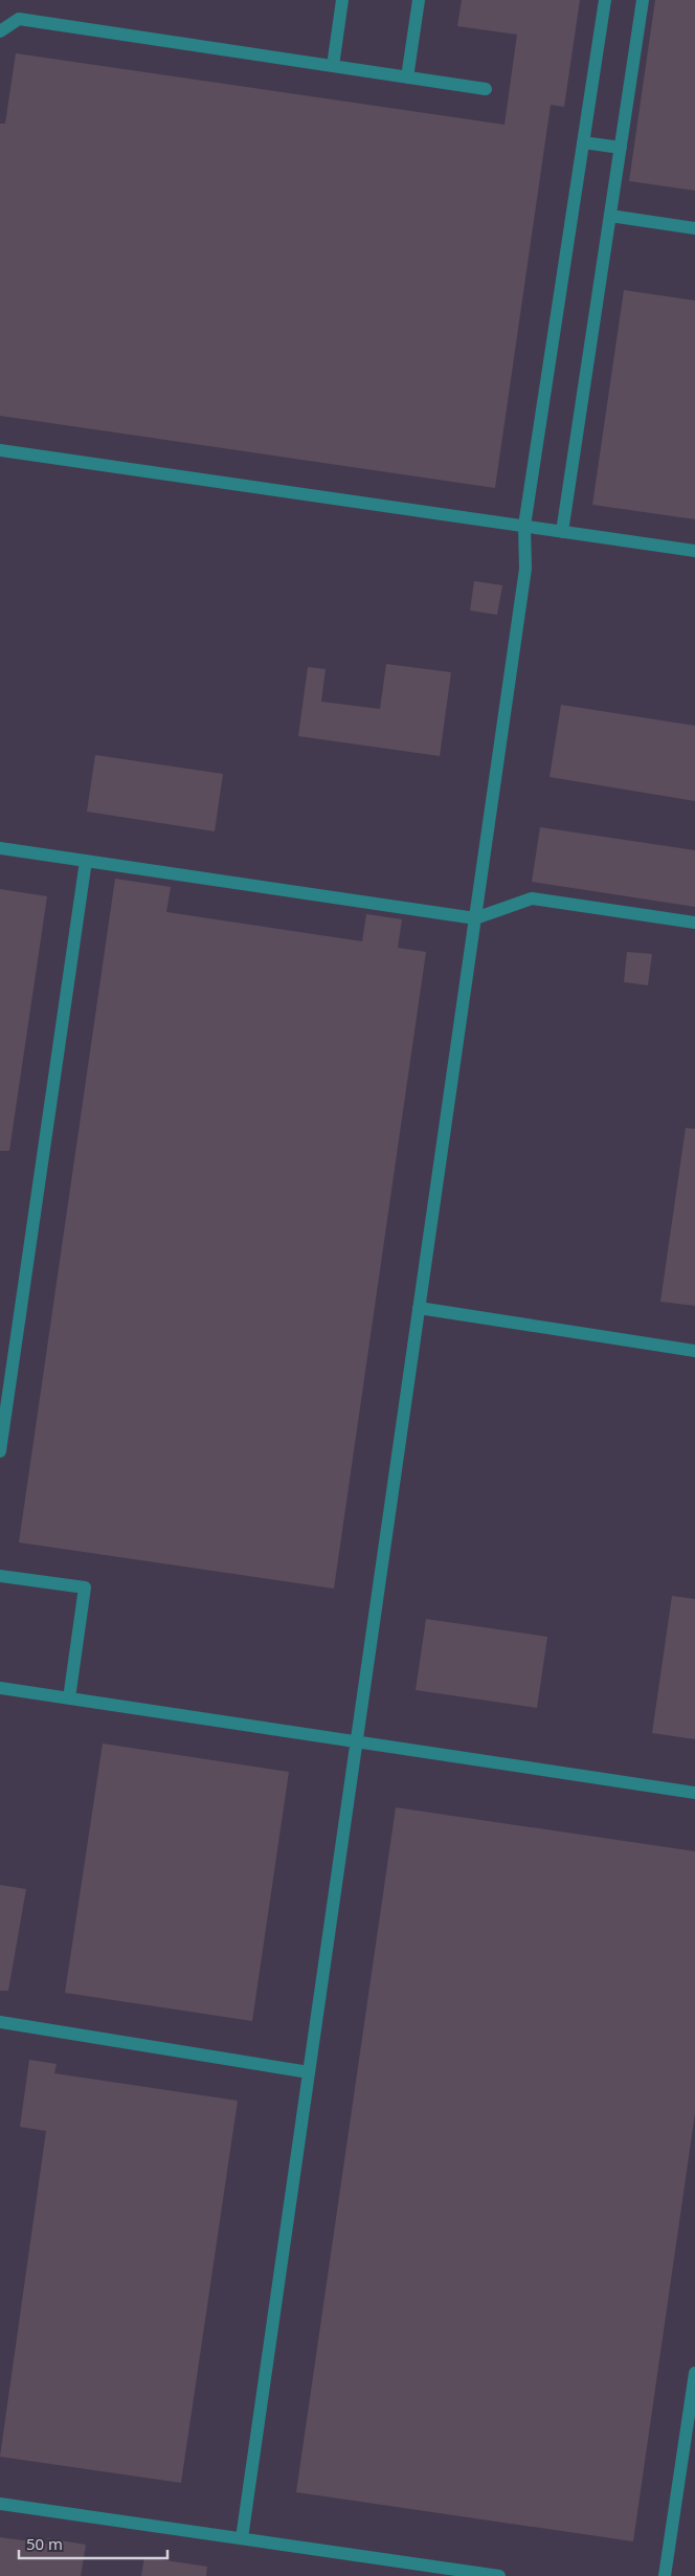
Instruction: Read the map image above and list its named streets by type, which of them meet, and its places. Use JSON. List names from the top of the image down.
{
  "scale_bar": "50 m"
}
